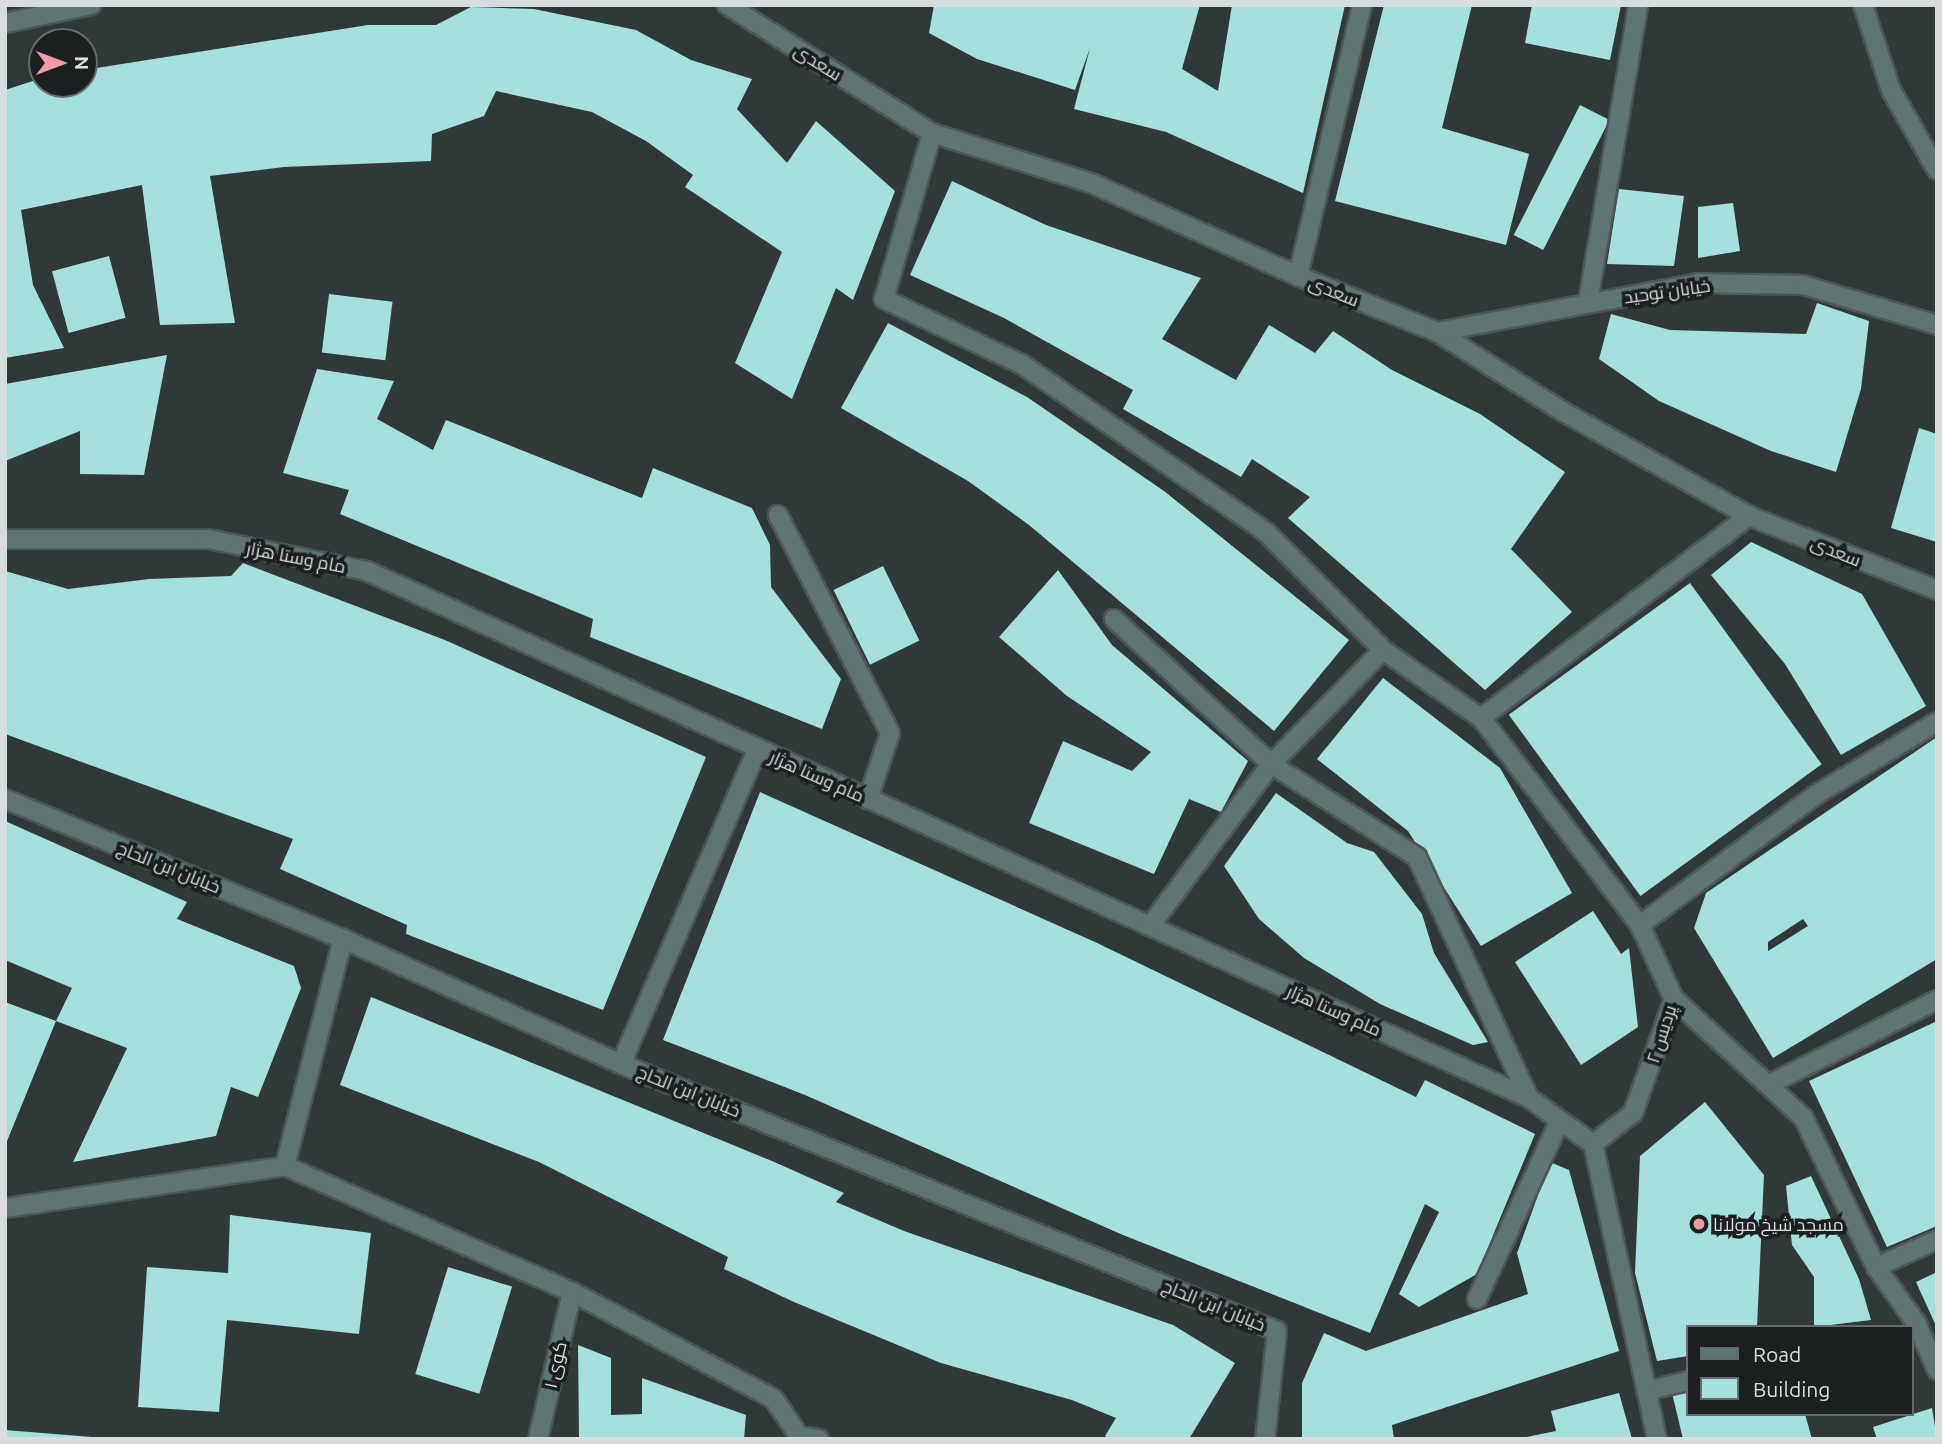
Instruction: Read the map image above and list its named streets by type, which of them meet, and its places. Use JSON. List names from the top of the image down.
{
  "streets": {
    "street": [
      "سعدی",
      "خیابان توحید",
      "مام وستا هژار",
      "خیابان ابن الحاج",
      "پردیس ۲",
      "کوی ۱"
    ]
  },
  "crossings": [
    ["سعدی", "خیابان توحید"],
    ["سعدی", "پردیس ۲"],
    ["مام وستا هژار", "پردیس ۲"]
  ],
  "places": ["مسجد شیخ مولانا"],
  "legend": ["Road", "Building"],
  "north": "right"
}
